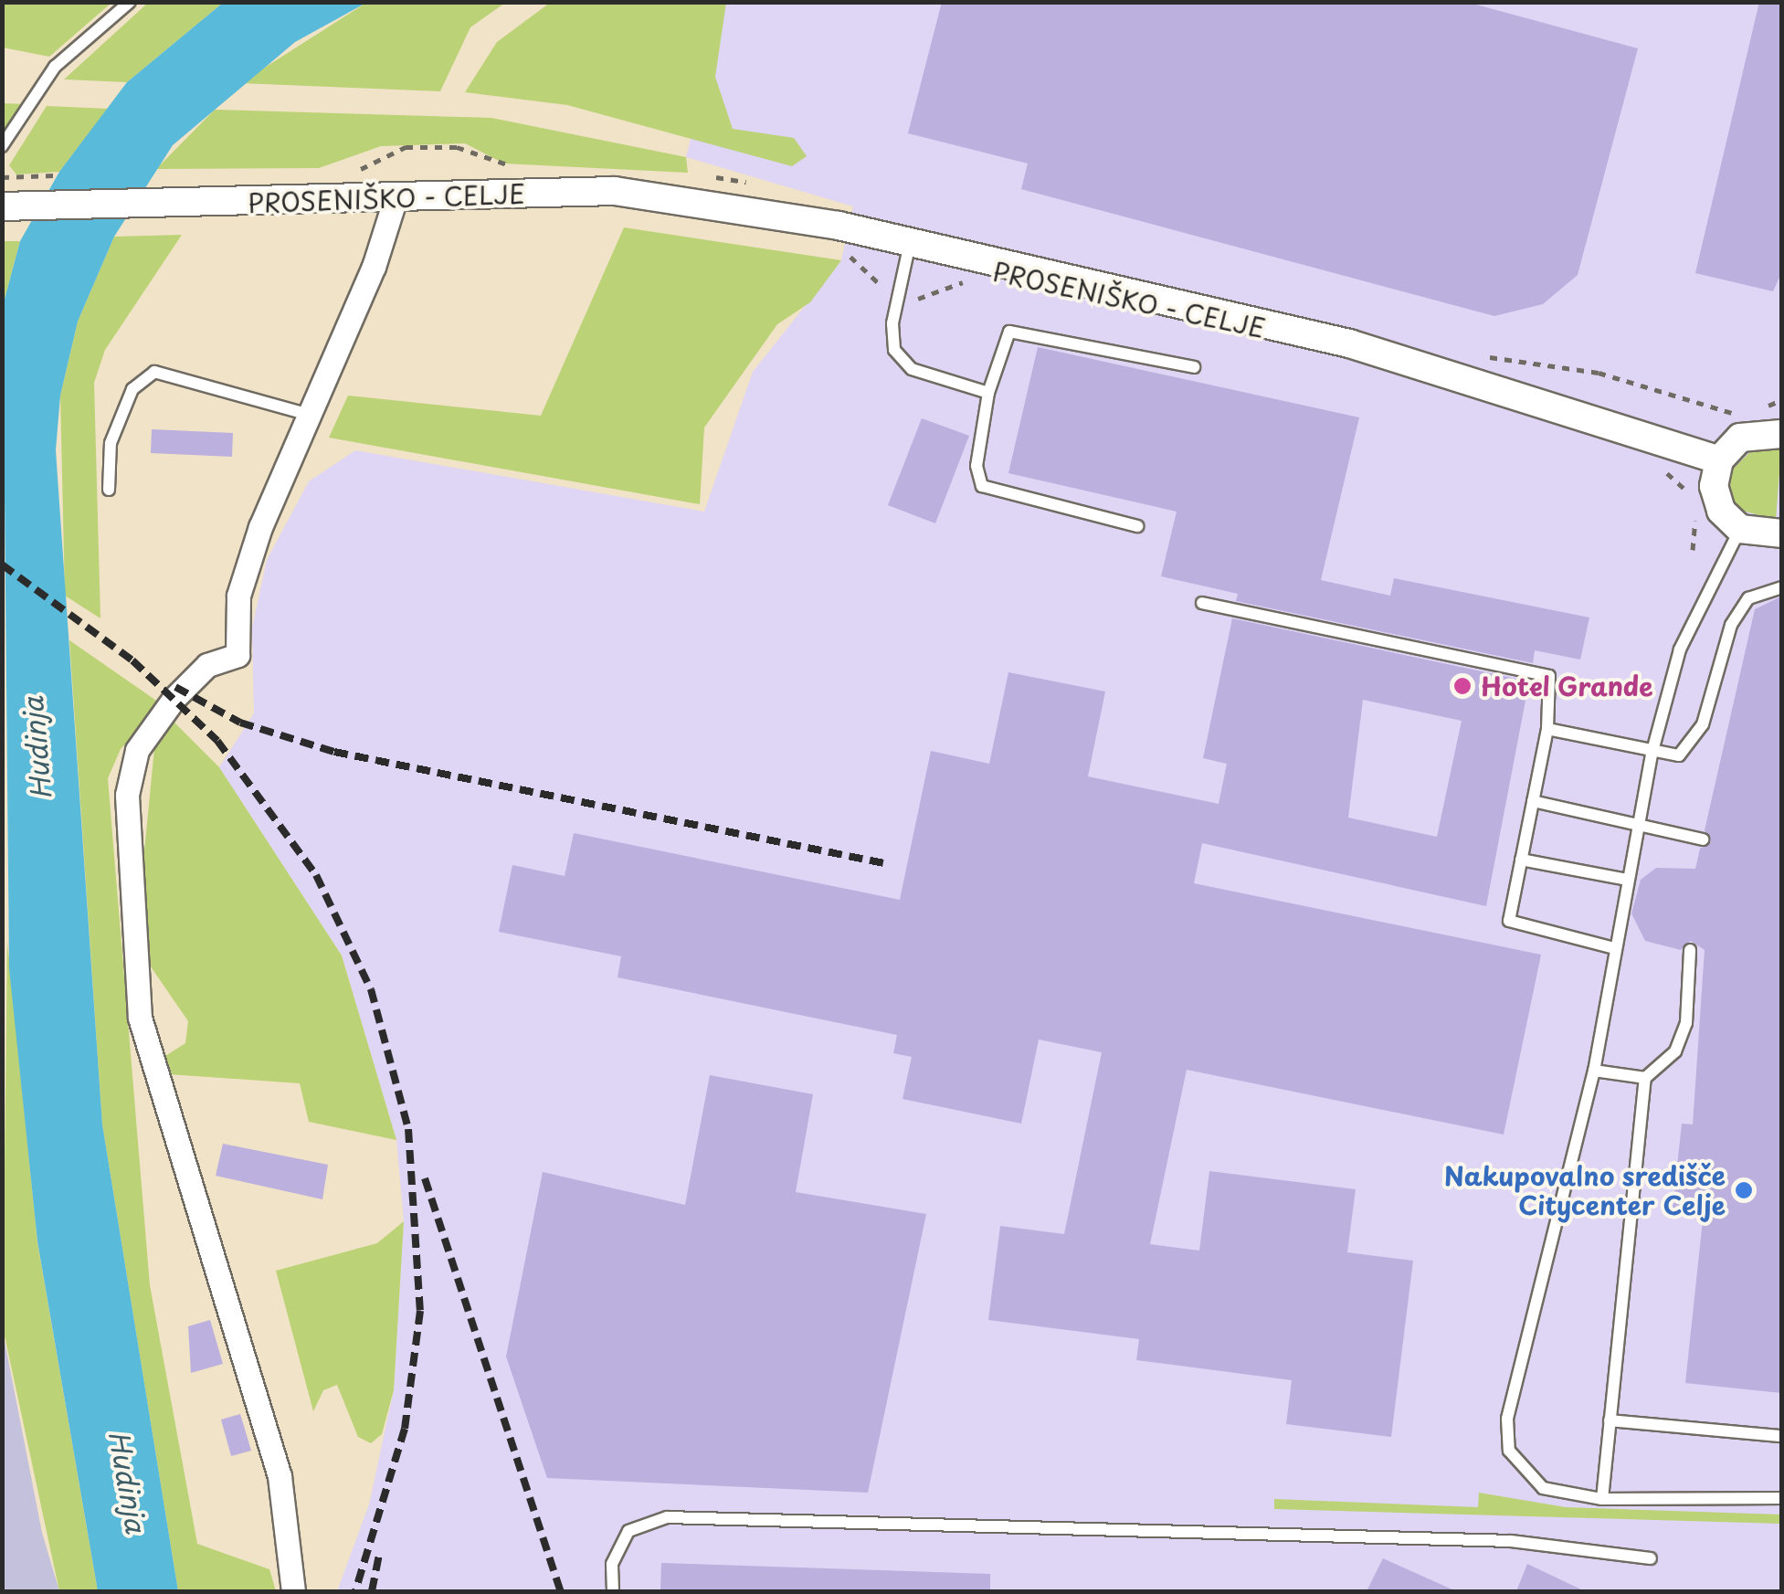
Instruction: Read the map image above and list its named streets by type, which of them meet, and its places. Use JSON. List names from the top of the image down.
{
  "streets": {
    "path": ["PROSENIŠKO - CELJE"]
  },
  "water": ["Hudinja"],
  "places": ["Hotel Grande", "Nakupovalno središče Citycenter Celje"]
}
